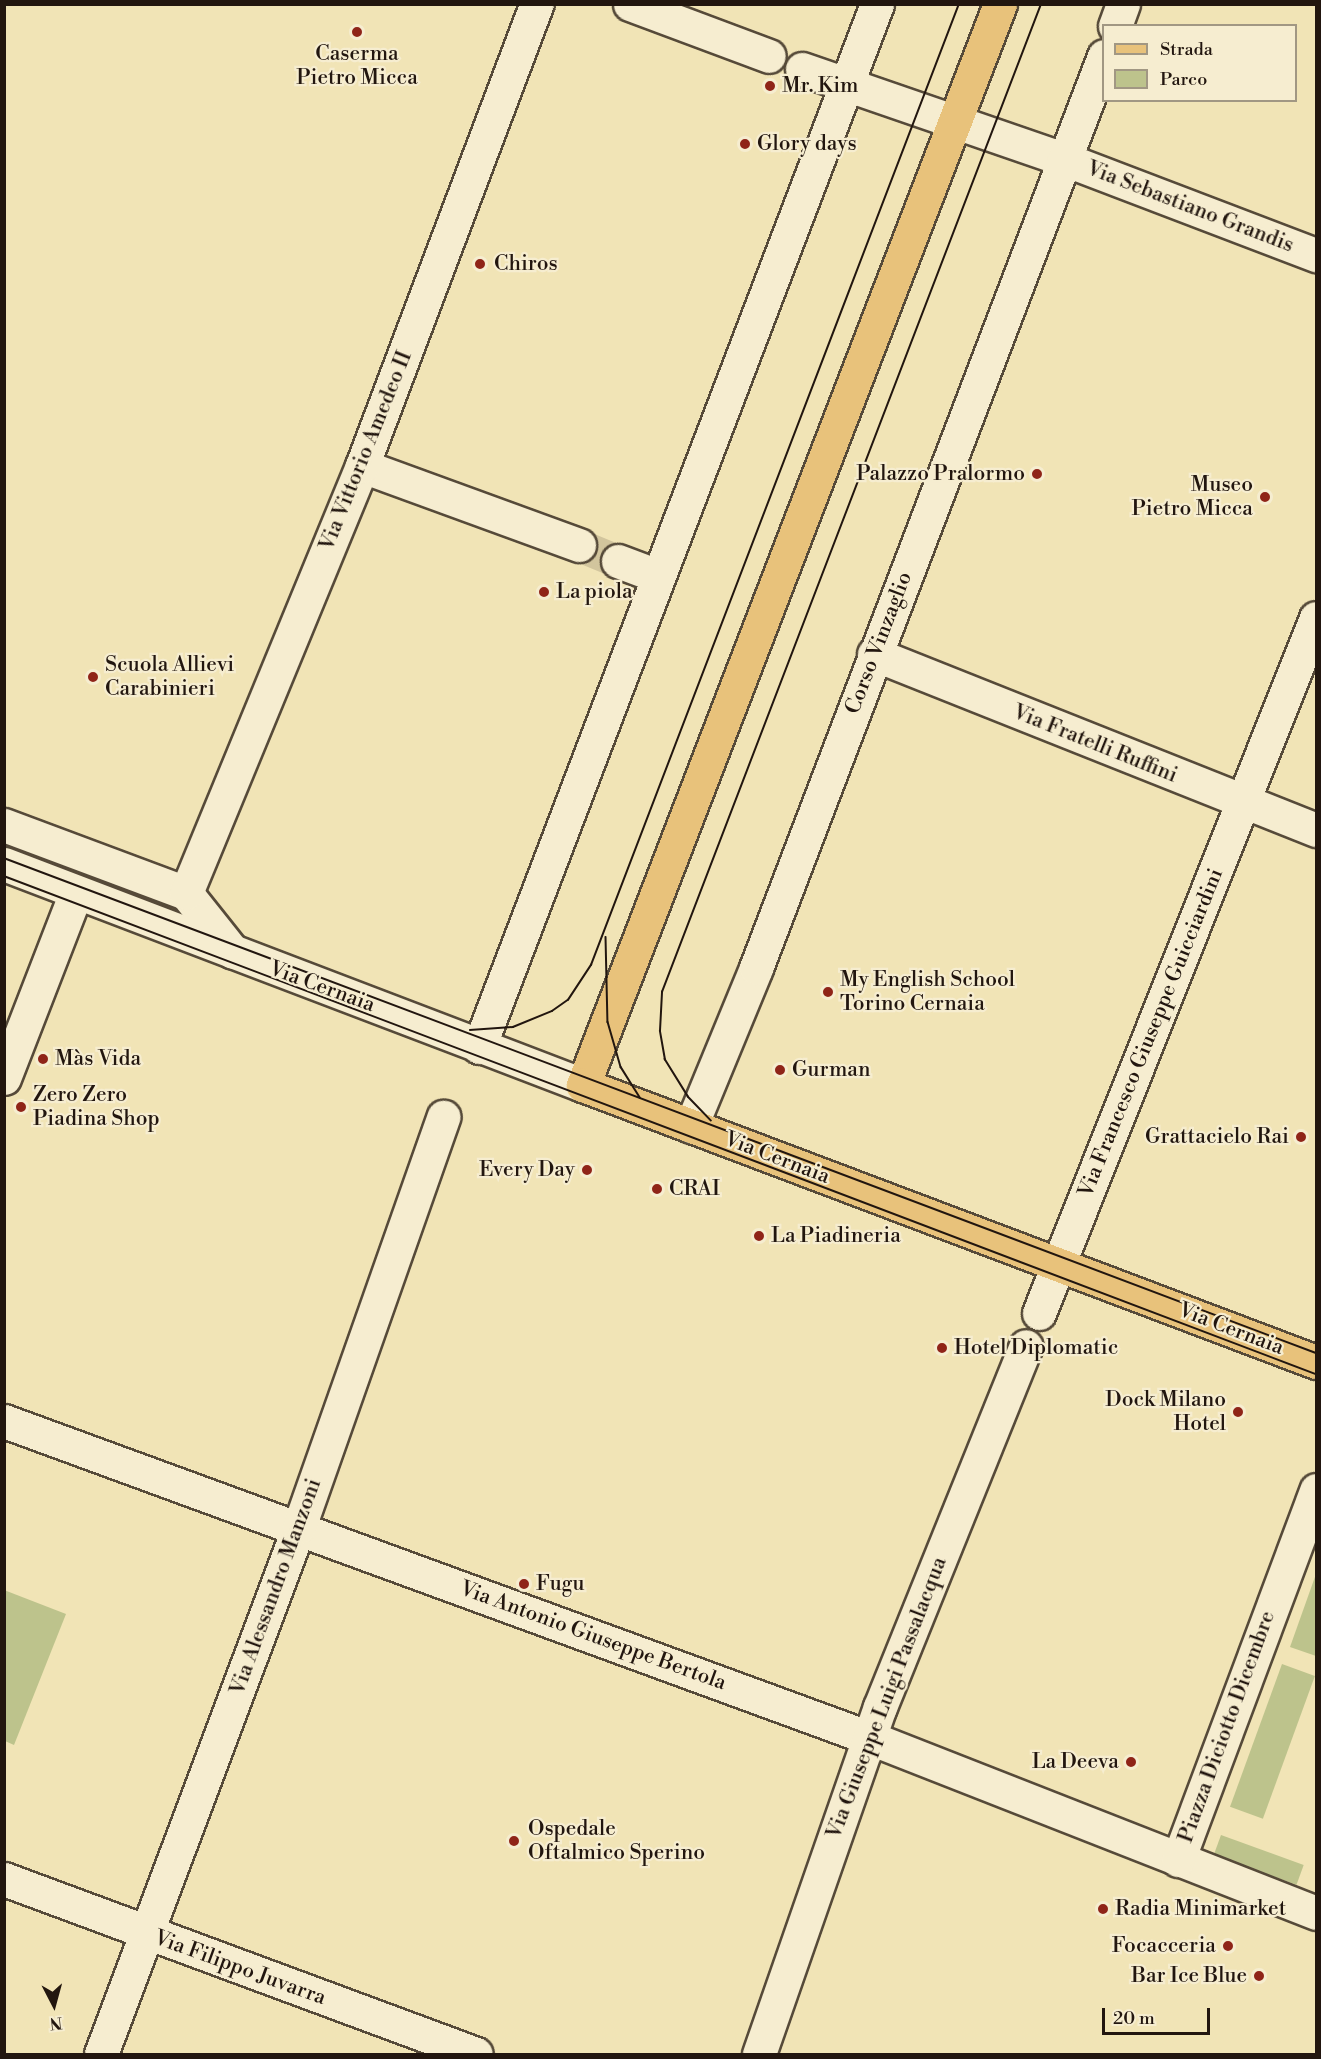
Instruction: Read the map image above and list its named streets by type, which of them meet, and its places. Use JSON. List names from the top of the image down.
{
  "streets": {
    "main road": ["Via Cernaia"],
    "street": [
      "Via Sebastiano Grandis",
      "Via Vittorio Amedeo II",
      "Corso Vinzaglio",
      "Via Fratelli Ruffini",
      "Via Francesco Giuseppe Guicciardini",
      "Via Alessandro Manzoni",
      "Via Antonio Giuseppe Bertola",
      "Via Giuseppe Luigi Passalacqua",
      "Piazza Diciotto Dicembre",
      "Via Filippo Juvarra"
    ]
  },
  "crossings": [
    ["Via Sebastiano Grandis", "Corso Vinzaglio"],
    ["Via Vittorio Amedeo II", "Via Cernaia"],
    ["Corso Vinzaglio", "Via Fratelli Ruffini"],
    ["Corso Vinzaglio", "Via Cernaia"],
    ["Via Fratelli Ruffini", "Via Francesco Giuseppe Guicciardini"],
    ["Via Cernaia", "Via Francesco Giuseppe Guicciardini"],
    ["Via Alessandro Manzoni", "Via Antonio Giuseppe Bertola"],
    ["Via Alessandro Manzoni", "Via Filippo Juvarra"],
    ["Via Antonio Giuseppe Bertola", "Via Giuseppe Luigi Passalacqua"],
    ["Via Antonio Giuseppe Bertola", "Piazza Diciotto Dicembre"]
  ],
  "places": [
    "Caserma Pietro Micca",
    "Mr. Kim",
    "Glory days",
    "Chiros",
    "Palazzo Pralormo",
    "Museo Pietro Micca",
    "La piola",
    "Scuola Allievi Carabinieri",
    "My English School Torino Cernaia",
    "Màs Vida",
    "Gurman",
    "Zero Zero Piadina Shop",
    "Grattacielo Rai",
    "Every Day",
    "CRAI",
    "La Piadineria",
    "Hotel Diplomatic",
    "Dock Milano Hotel",
    "Fugu",
    "La Deeva",
    "Ospedale Oftalmico Sperino",
    "Radia Minimarket",
    "Focacceria",
    "Bar Ice Blue"
  ],
  "legend": ["Strada", "Parco"],
  "scale_bar": "20 m",
  "north": "bottom"
}
